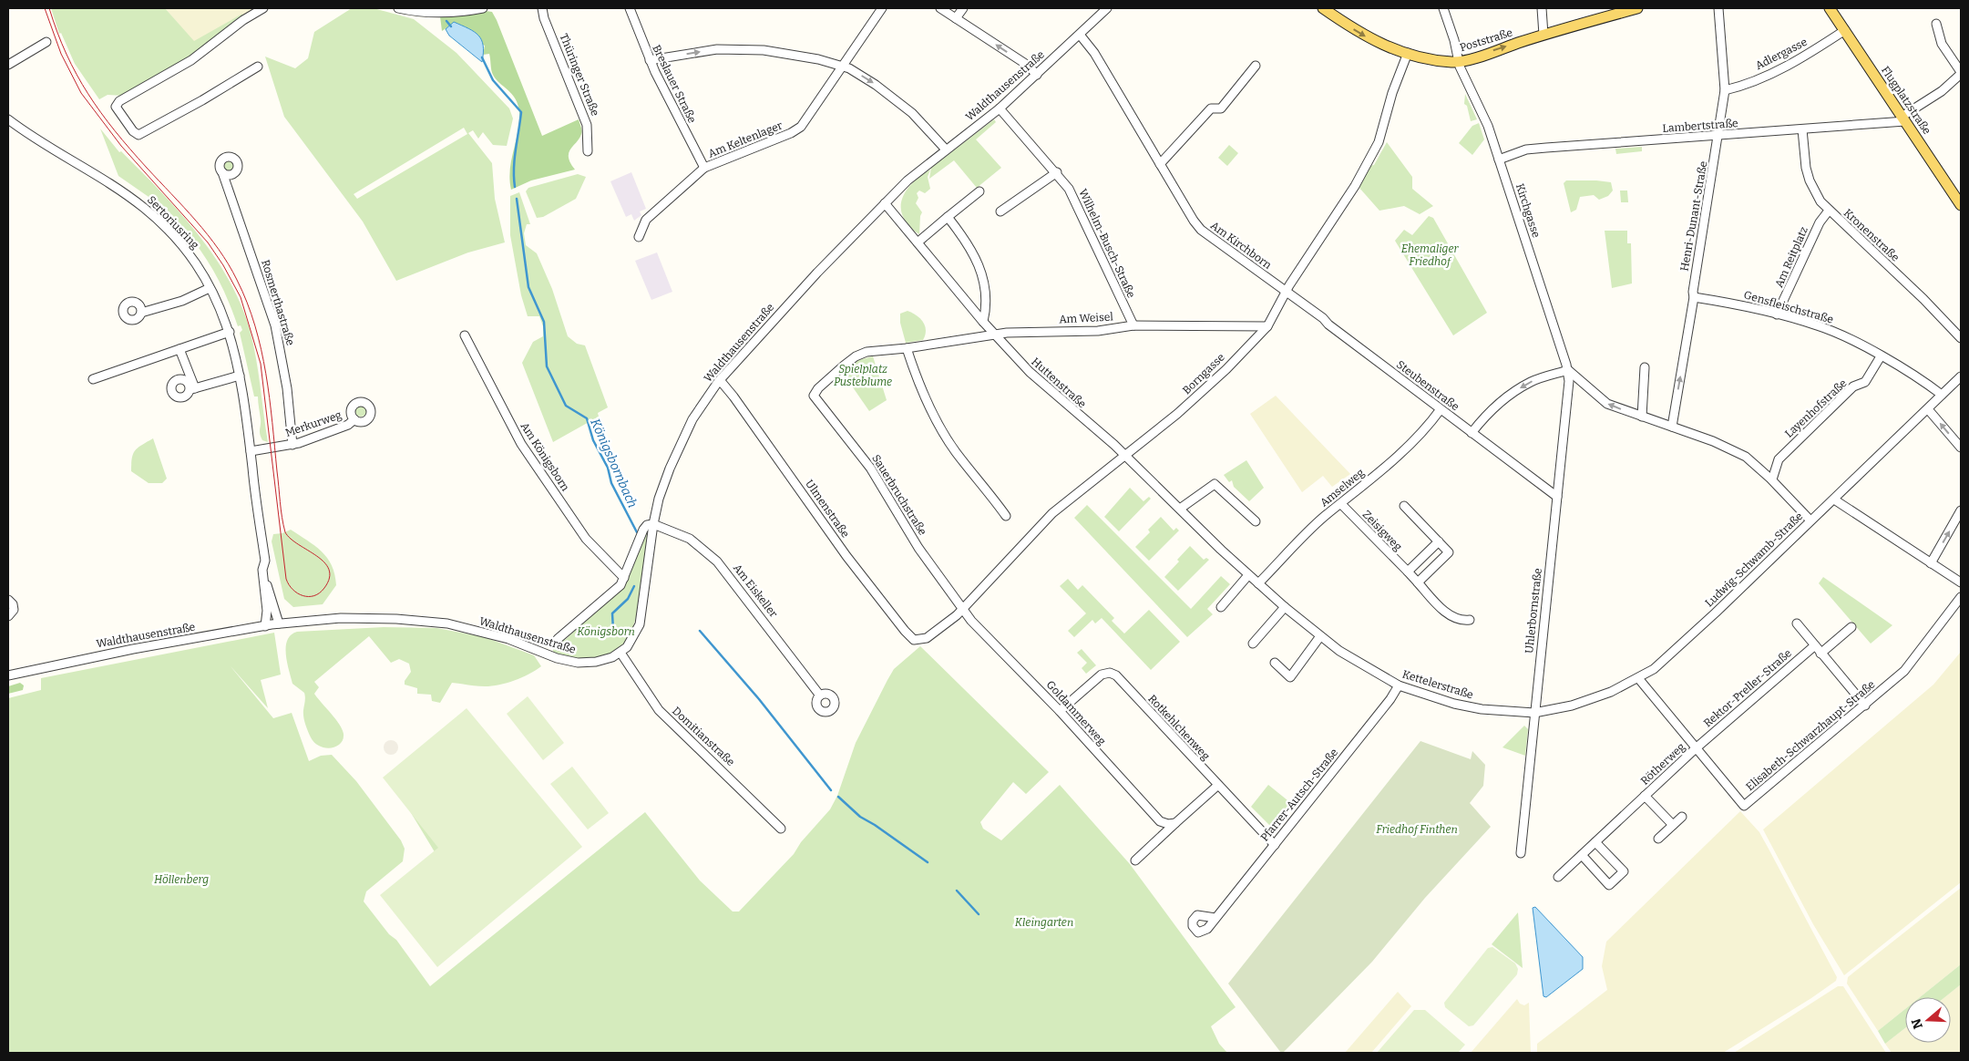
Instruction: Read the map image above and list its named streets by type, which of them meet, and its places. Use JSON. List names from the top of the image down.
{
  "streets": {
    "main road": ["Poststraße", "Flugplatzstraße"],
    "street": [
      "Adlergasse",
      "Thüringer Straße",
      "Breslauer Straße",
      "Waldthausenstraße",
      "Lambertstraße",
      "Am Keltenlager",
      "Kirchgasse",
      "Henri-Dunant-Straße",
      "Sertoriusring",
      "Kronenstraße",
      "Wilhelm-Busch-Straße",
      "Am Kirchborn",
      "Am Reitplatz",
      "Rosmerthastraße",
      "Gensfleischstraße",
      "Am Weisel",
      "Borngasse",
      "Huttenstraße",
      "Steubenstraße",
      "Layenhofstraße",
      "Merkurweg",
      "Am Königsborn",
      "Amselweg",
      "Sauerbruchstraße",
      "Ulmenstraße",
      "Zeisigweg",
      "Ludwig-Schwamb-Straße",
      "Am Eiskeller",
      "Uhlerbornstraße",
      "Kettelerstraße",
      "Rektor-Preller-Straße",
      "Goldammerweg",
      "Rotkehlchenweg",
      "Elisabeth-Schwarzhaupt-Straße",
      "Domitianstraße",
      "Rötherweg",
      "Pfarrer-Autsch-Straße"
    ]
  },
  "crossings": [
    ["Poststraße", "Kirchgasse"],
    ["Poststraße", "Borngasse"],
    ["Adlergasse", "Flugplatzstraße"],
    ["Adlergasse", "Henri-Dunant-Straße"],
    ["Breslauer Straße", "Am Keltenlager"],
    ["Waldthausenstraße", "Sertoriusring"],
    ["Waldthausenstraße", "Wilhelm-Busch-Straße"],
    ["Waldthausenstraße", "Am Kirchborn"],
    ["Waldthausenstraße", "Huttenstraße"],
    ["Waldthausenstraße", "Ulmenstraße"],
    ["Waldthausenstraße", "Am Eiskeller"],
    ["Waldthausenstraße", "Domitianstraße"],
    ["Flugplatzstraße", "Lambertstraße"],
    ["Lambertstraße", "Kirchgasse"],
    ["Lambertstraße", "Henri-Dunant-Straße"],
    ["Lambertstraße", "Kronenstraße"],
    ["Kirchgasse", "Uhlerbornstraße"],
    ["Henri-Dunant-Straße", "Gensfleischstraße"],
    ["Sertoriusring", "Merkurweg"],
    ["Kronenstraße", "Am Reitplatz"],
    ["Wilhelm-Busch-Straße", "Am Weisel"],
    ["Am Kirchborn", "Borngasse"],
    ["Am Kirchborn", "Steubenstraße"],
    ["Am Reitplatz", "Gensfleischstraße"],
    ["Rosmerthastraße", "Merkurweg"],
    ["Gensfleischstraße", "Layenhofstraße"],
    ["Gensfleischstraße", "Ludwig-Schwamb-Straße"],
    ["Am Weisel", "Borngasse"],
    ["Am Weisel", "Huttenstraße"],
    ["Am Weisel", "Sauerbruchstraße"],
    ["Borngasse", "Huttenstraße"],
    ["Borngasse", "Steubenstraße"],
    ["Borngasse", "Sauerbruchstraße"],
    ["Borngasse", "Ulmenstraße"],
    ["Borngasse", "Kettelerstraße"],
    ["Borngasse", "Goldammerweg"],
    ["Huttenstraße", "Kettelerstraße"],
    ["Steubenstraße", "Amselweg"],
    ["Steubenstraße", "Uhlerbornstraße"],
    ["Amselweg", "Zeisigweg"],
    ["Amselweg", "Kettelerstraße"],
    ["Sauerbruchstraße", "Goldammerweg"],
    ["Ludwig-Schwamb-Straße", "Uhlerbornstraße"],
    ["Ludwig-Schwamb-Straße", "Kettelerstraße"],
    ["Ludwig-Schwamb-Straße", "Elisabeth-Schwarzhaupt-Straße"],
    ["Uhlerbornstraße", "Kettelerstraße"],
    ["Kettelerstraße", "Pfarrer-Autsch-Straße"],
    ["Rektor-Preller-Straße", "Elisabeth-Schwarzhaupt-Straße"],
    ["Rektor-Preller-Straße", "Rötherweg"],
    ["Goldammerweg", "Rotkehlchenweg"],
    ["Rotkehlchenweg", "Pfarrer-Autsch-Straße"],
    ["Elisabeth-Schwarzhaupt-Straße", "Rötherweg"]
  ],
  "one_way": ["Poststraße"],
  "water": ["Königsbornbach"],
  "parks": [
    "Ehemaliger Friedhof",
    "Spielplatz Pusteblume",
    "Königsborn",
    "Friedhof Finthen",
    "Höllenberg",
    "Kleingarten"
  ],
  "north": "left"
}
